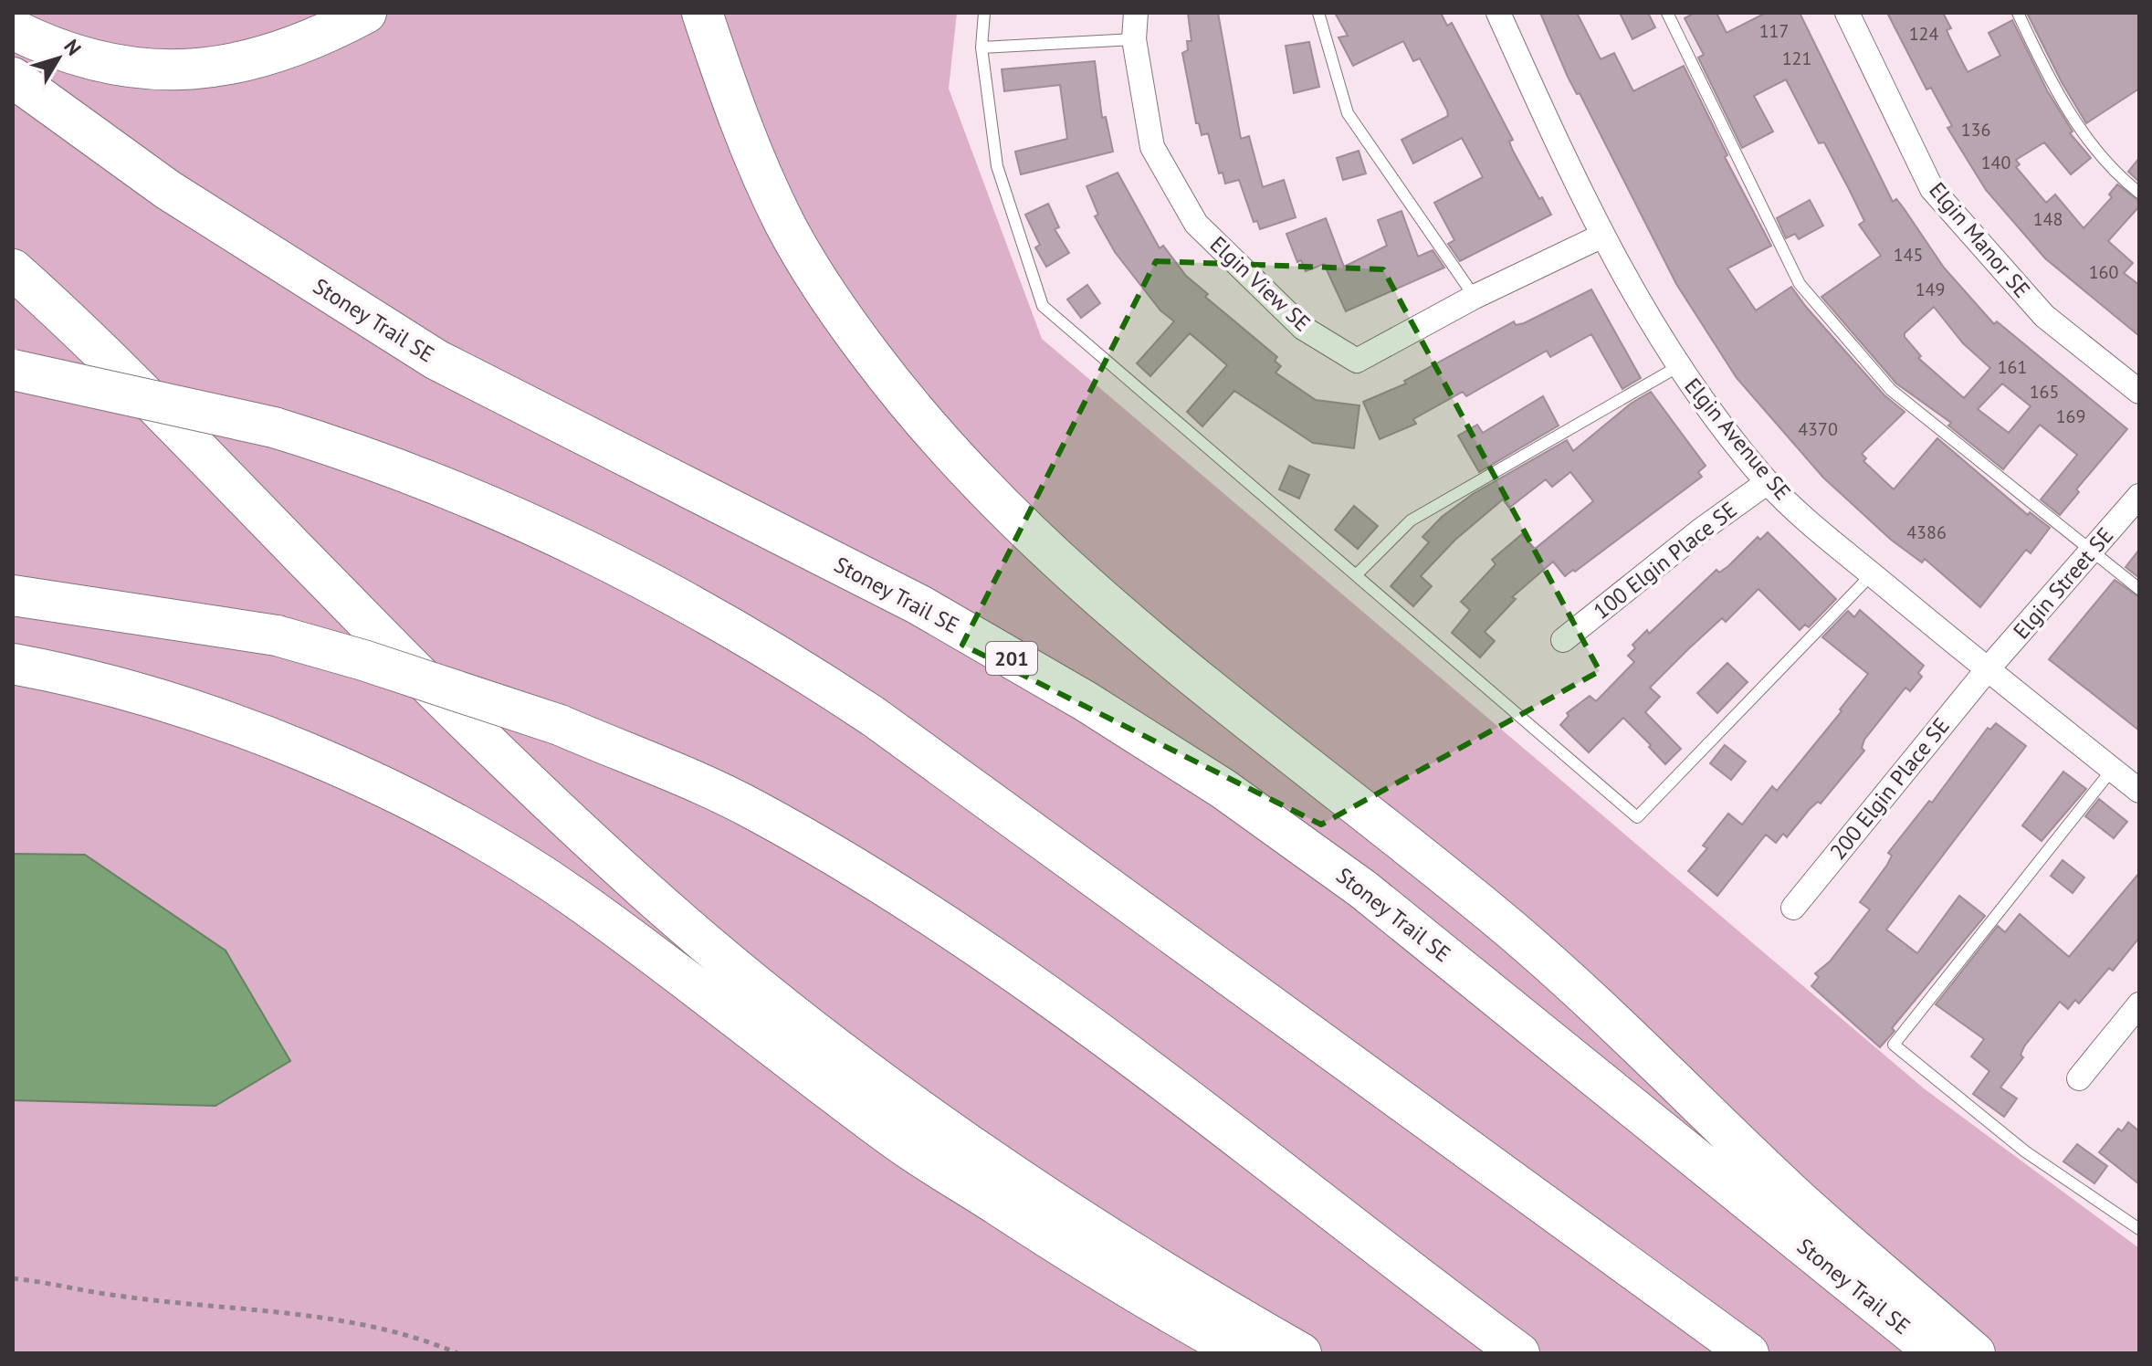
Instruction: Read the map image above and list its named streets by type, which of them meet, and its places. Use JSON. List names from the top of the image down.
{
  "streets": {
    "highway": ["Stoney Trail SE", "201"],
    "street": [
      "Elgin Manor SE",
      "Elgin View SE",
      "Elgin Avenue SE",
      "100 Elgin Place SE",
      "Elgin Street SE",
      "200 Elgin Place SE"
    ]
  },
  "crossings": [
    ["Elgin View SE", "Elgin Avenue SE"],
    ["Elgin Avenue SE", "100 Elgin Place SE"],
    ["Elgin Avenue SE", "Elgin Street SE"],
    ["Elgin Avenue SE", "200 Elgin Place SE"],
    ["Elgin Street SE", "200 Elgin Place SE"]
  ],
  "house_numbers": [
    "117",
    "124",
    "121",
    "136",
    "140",
    "148",
    "145",
    "160",
    "149",
    "161",
    "165",
    "169",
    "4370",
    "4386"
  ],
  "north": "top right"
}
